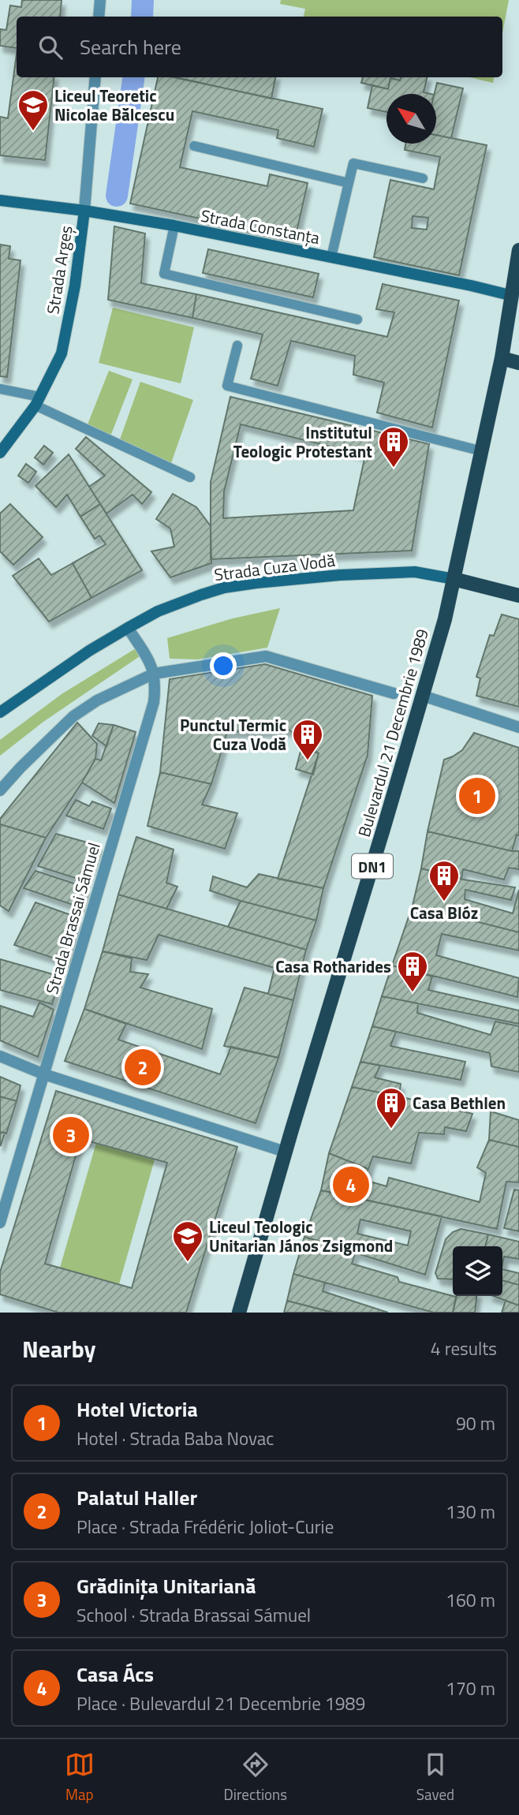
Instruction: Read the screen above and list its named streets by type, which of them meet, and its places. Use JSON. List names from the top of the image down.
{
  "streets": {
    "main road": ["Bulevardul 21 Decembrie 1989", "DN1"],
    "street": [
      "Strada Constanța",
      "Strada Argeș",
      "Strada Cuza Vodă",
      "Strada Brassai Sámuel"
    ]
  },
  "crossings": [
    ["Strada Constanța", "Strada Argeș"],
    ["Strada Constanța", "Bulevardul 21 Decembrie 1989"],
    ["Strada Cuza Vodă", "Bulevardul 21 Decembrie 1989"],
    ["Strada Cuza Vodă", "Strada Brassai Sámuel"]
  ],
  "places": {
    "school or university": ["Liceul Teoretic Nicolae Bălcescu", "Liceul Teologic Unitarian János Zsigmond"],
    "building": [
      "Institutul Teologic Protestant",
      "Punctul Termic Cuza Vodă",
      "Casa Blóz",
      "Casa Rotharides",
      "Casa Bethlen"
    ]
  },
  "north": "top left",
  "page": {
    "search": "Search here",
    "pins": [
      "1",
      "2",
      "3",
      "4"
    ],
    "heading": ["Nearby", "4 results"],
    "list": [
      {
        "mark": "1",
        "name": "Hotel Victoria",
        "note": "Hotel · Strada Baba Novac",
        "value": "90 m"
      },
      {
        "mark": "2",
        "name": "Palatul Haller",
        "note": "Place · Strada Frédéric Joliot-Curie",
        "value": "130 m"
      },
      {
        "mark": "3",
        "name": "Grădinița Unitariană",
        "note": "School · Strada Brassai Sámuel",
        "value": "160 m"
      },
      {
        "mark": "4",
        "name": "Casa Ács",
        "note": "Place · Bulevardul 21 Decembrie 1989",
        "value": "170 m"
      }
    ],
    "nav": ["Map", "Directions", "Saved"]
  }
}
